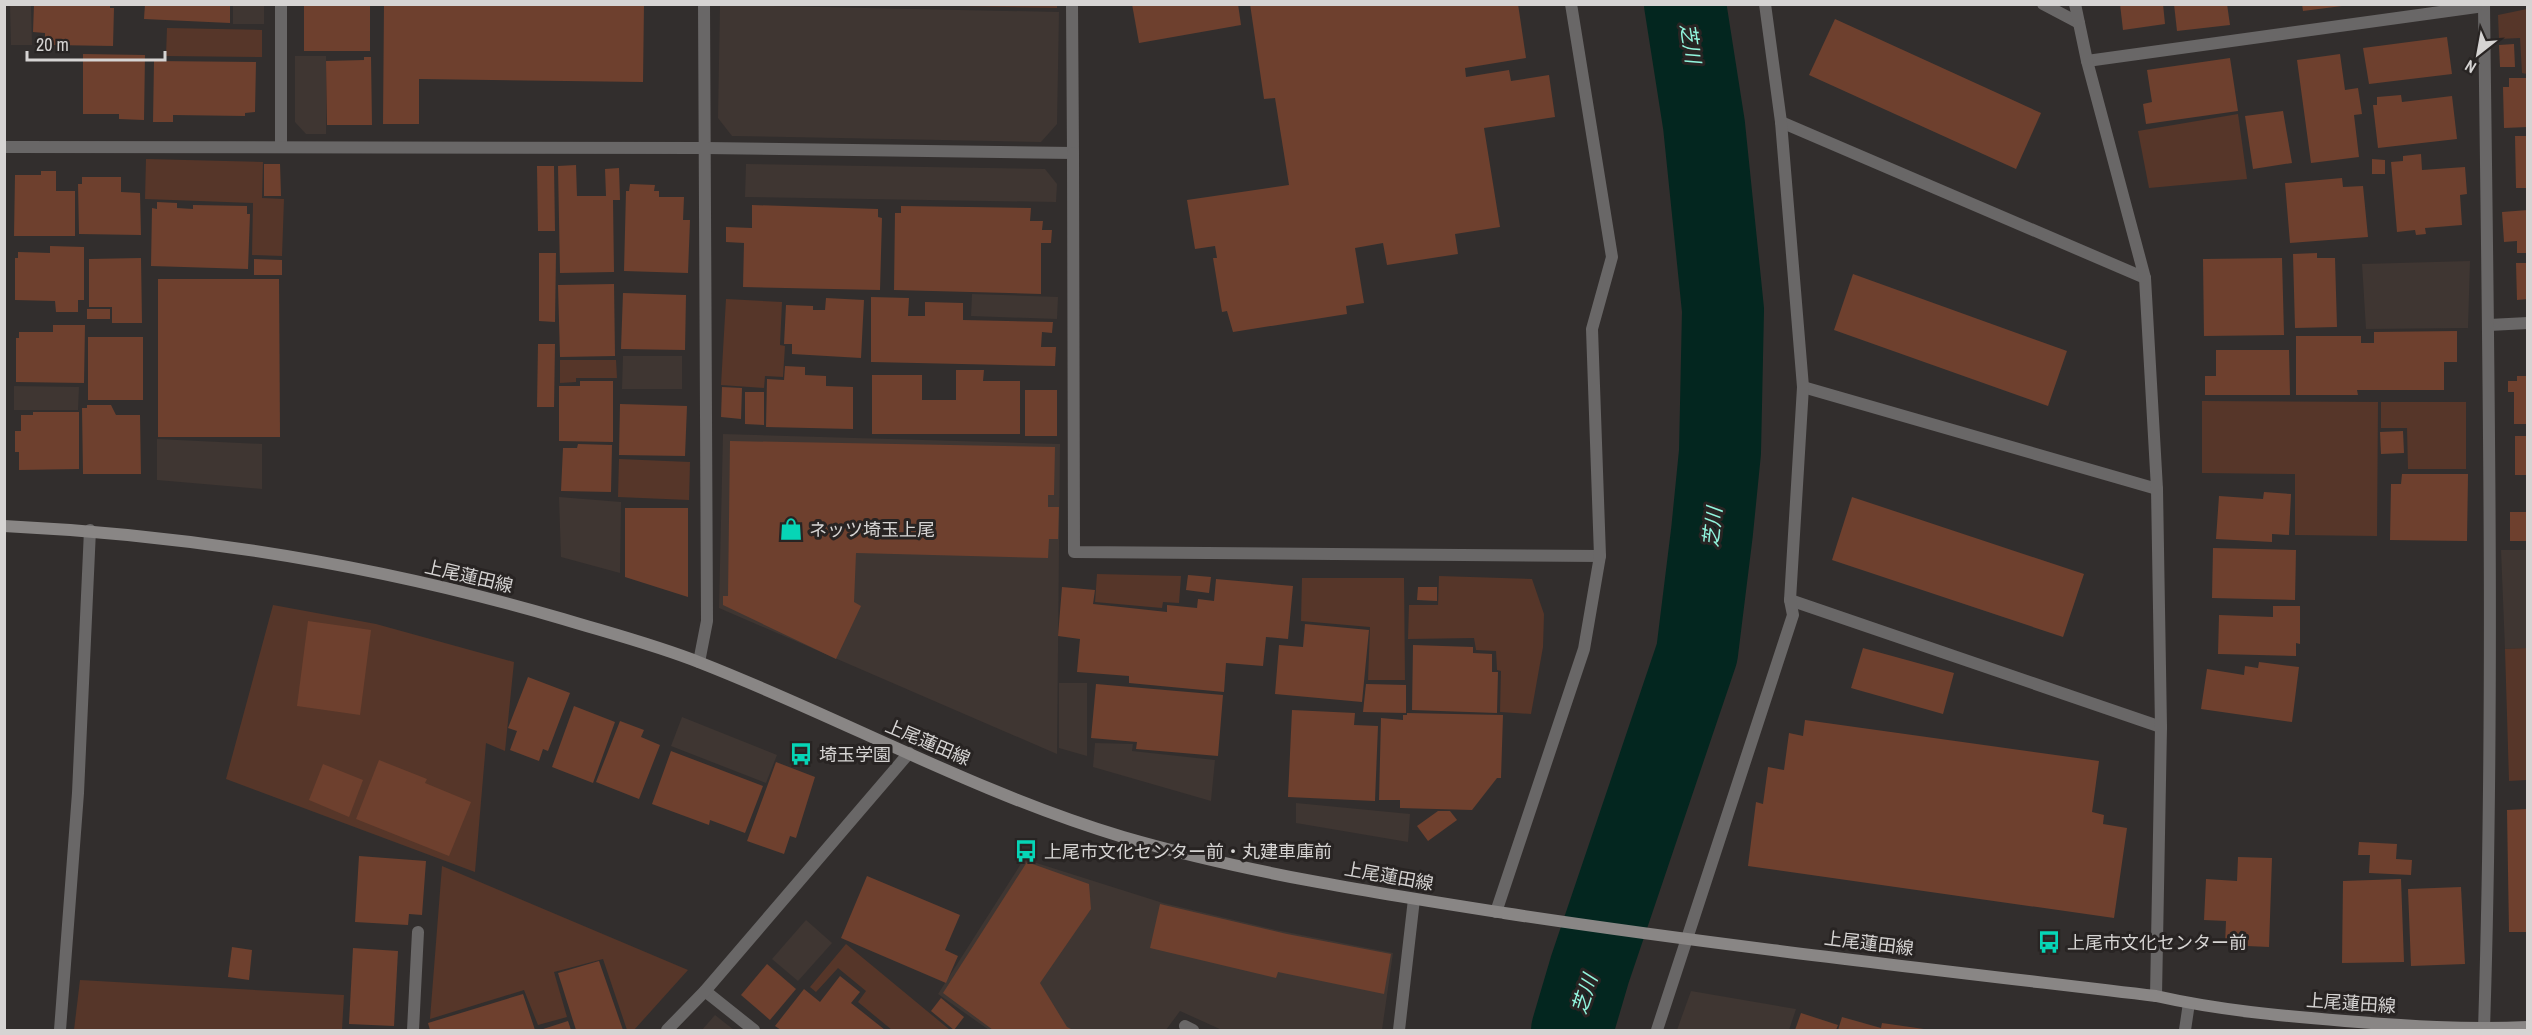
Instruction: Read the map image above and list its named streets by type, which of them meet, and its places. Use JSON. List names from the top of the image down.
{
  "streets": {
    "main road": ["上尾蓮田線"]
  },
  "water": ["芝川"],
  "places": {
    "shop": ["ネッツ埼玉上尾"],
    "bus stop": ["埼玉学園", "上尾市文化センター前・丸建車庫前", "上尾市文化センター前"]
  },
  "scale_bar": "20 m",
  "north": "bottom left"
}
